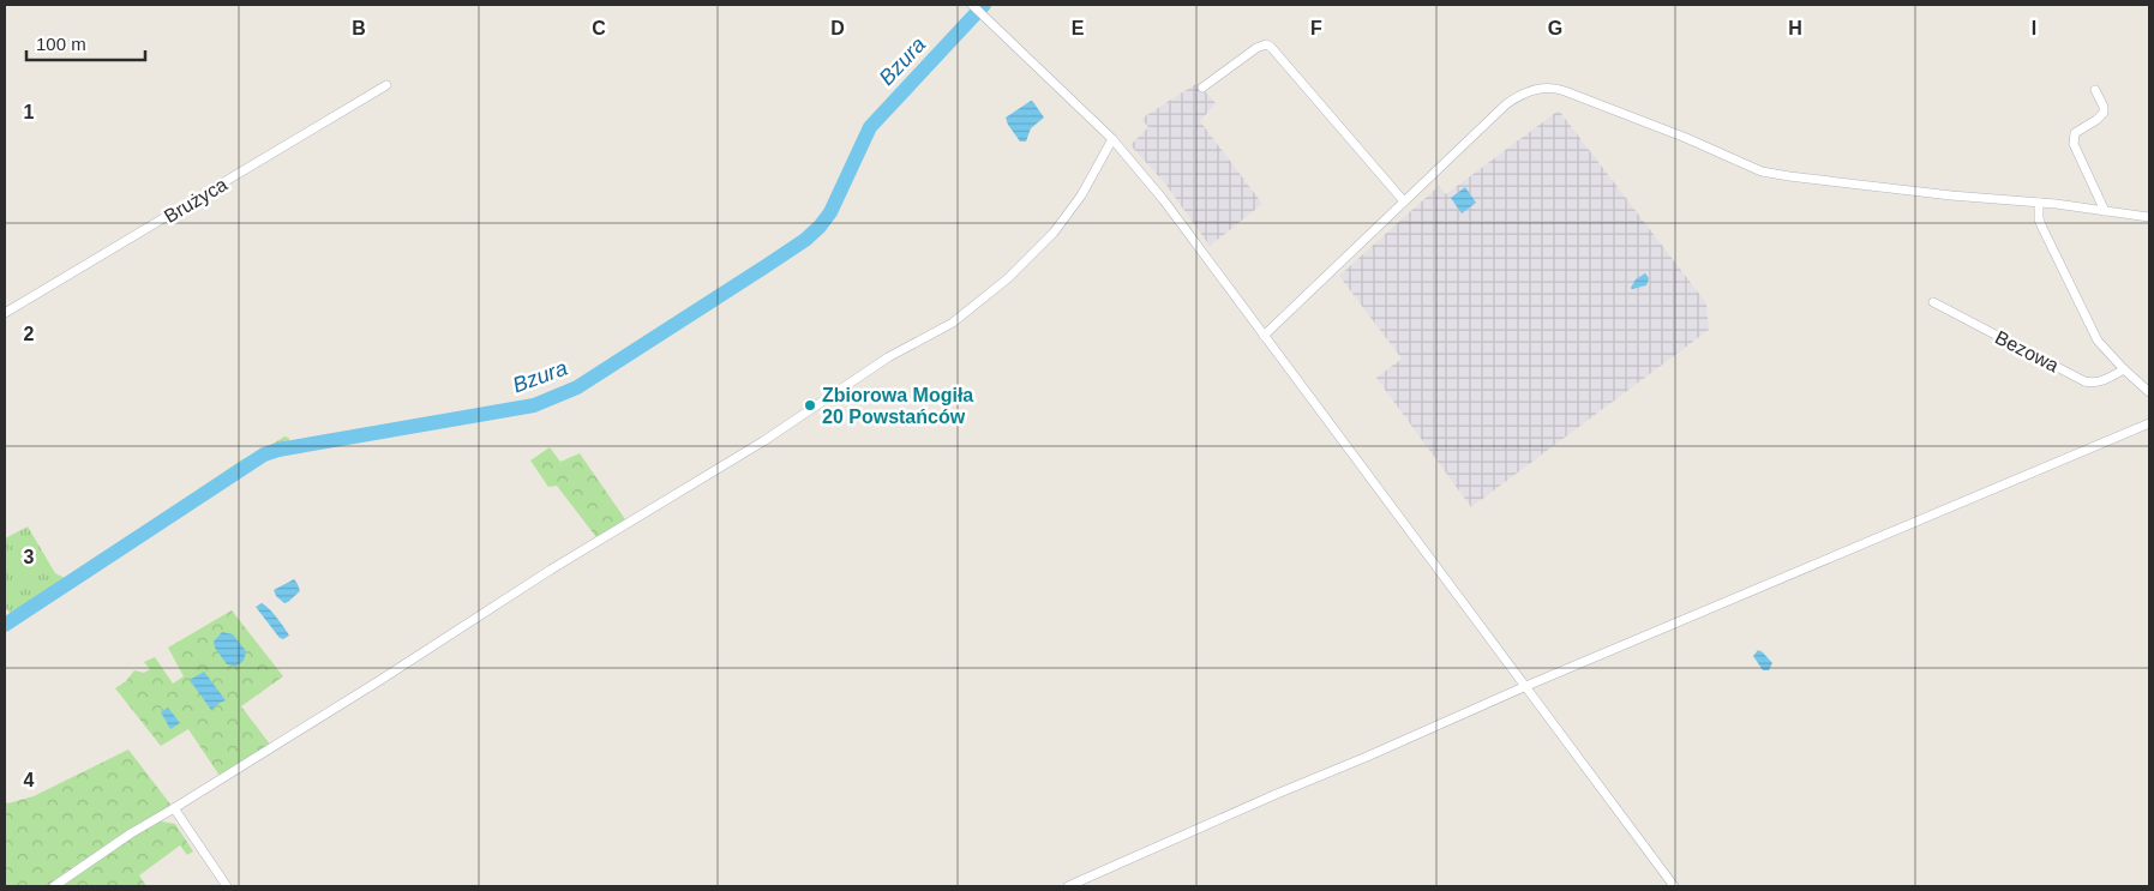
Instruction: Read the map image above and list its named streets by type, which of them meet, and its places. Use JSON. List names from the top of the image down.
{
  "streets": {
    "street": ["Brużyca", "Bezowa"]
  },
  "water": ["Bzura"],
  "places": ["Zbiorowa Mogiła 20 Powstańców"],
  "scale_bar": "100 m",
  "grid": {
    "columns": [
      "B",
      "C",
      "D",
      "E",
      "F",
      "G",
      "H",
      "I"
    ],
    "rows": [
      "1",
      "2",
      "3",
      "4"
    ]
  }
}
